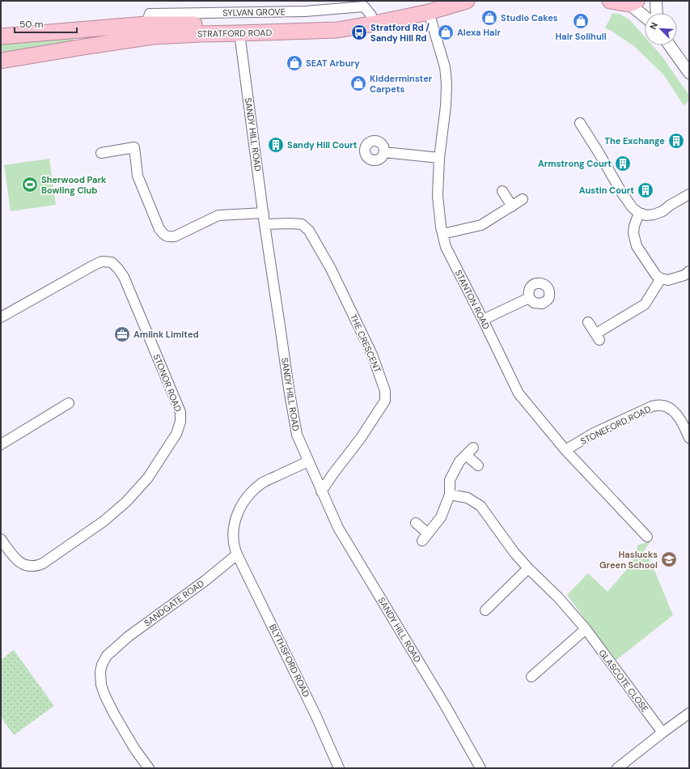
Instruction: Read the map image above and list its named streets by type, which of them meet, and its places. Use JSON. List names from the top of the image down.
{
  "streets": {
    "highway": ["STRATFORD ROAD"],
    "street": [
      "SYLVAN GROVE",
      "SANDY HILL ROAD",
      "STANTON ROAD",
      "THE CRESCENT",
      "STONOR ROAD",
      "STONEFORD ROAD",
      "SANDGATE ROAD",
      "BLYTHSFORD ROAD",
      "GLASCOTE CLOSE"
    ]
  },
  "crossings": [
    ["SYLVAN GROVE", "STRATFORD ROAD"],
    ["STRATFORD ROAD", "SANDY HILL ROAD"],
    ["STRATFORD ROAD", "STANTON ROAD"],
    ["SANDY HILL ROAD", "THE CRESCENT"],
    ["STANTON ROAD", "STONEFORD ROAD"],
    ["SANDGATE ROAD", "BLYTHSFORD ROAD"]
  ],
  "places": {
    "shop": [
      "Studio Cakes",
      "Hair Solihull",
      "Alexa Hair",
      "SEAT Arbury",
      "Kidderminster Carpets"
    ],
    "bus stop": ["Stratford Rd / Sandy Hill Rd"],
    "building": [
      "The Exchange",
      "Sandy Hill Court",
      "Armstrong Court",
      "Austin Court"
    ],
    "sports": ["Sherwood Park Bowling Club"],
    "office": ["Amlink Limited"],
    "school or university": ["Haslucks Green School"]
  },
  "scale_bar": "50 m",
  "north": "top left"
}
